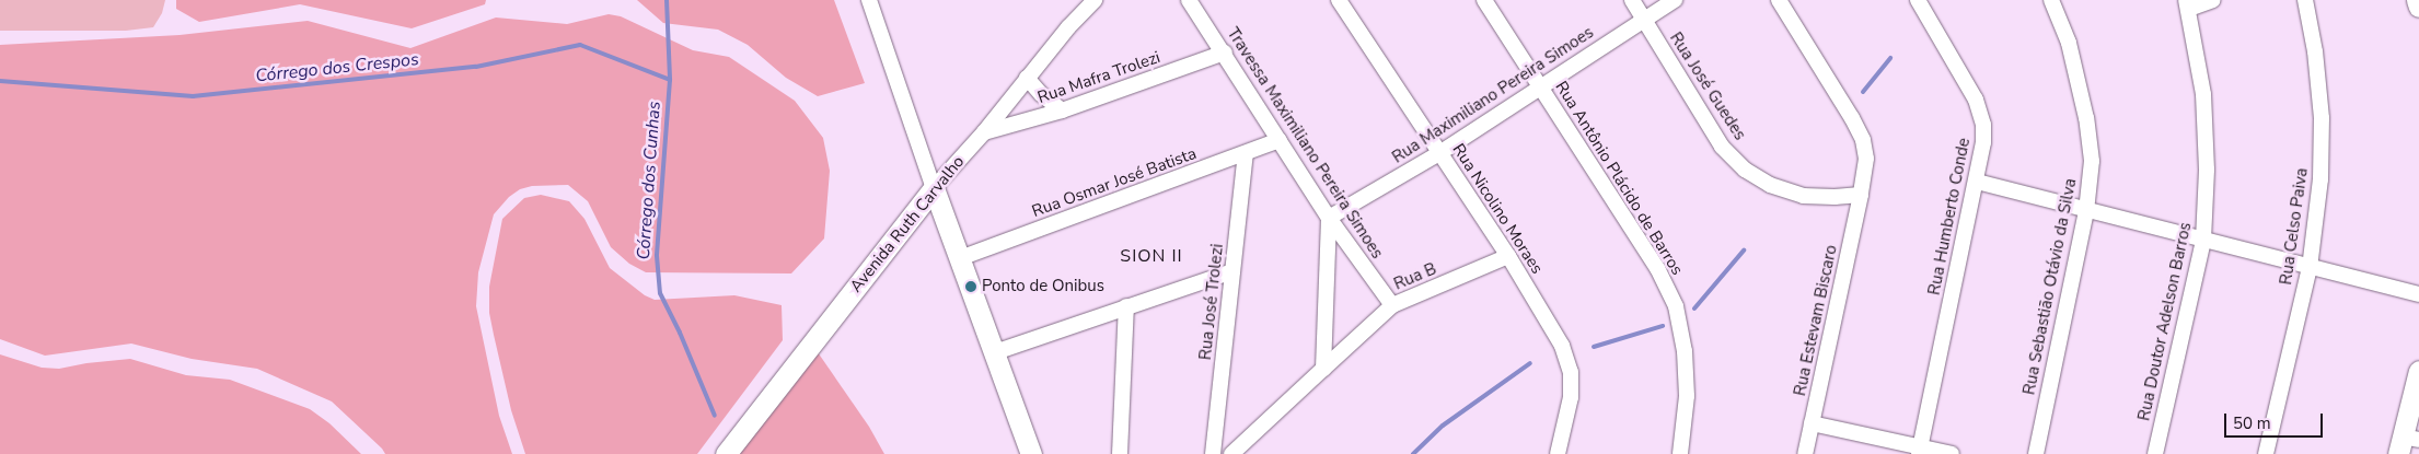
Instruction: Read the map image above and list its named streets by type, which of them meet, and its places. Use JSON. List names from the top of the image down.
{
  "streets": {
    "street": [
      "Rua Mafra Trolezi",
      "Rua José Guedes",
      "Rua Maximiliano Pereira Simoes",
      "Travessa Maximiliano Pereira Simoes",
      "Rua Antônio Plácido de Barros",
      "Rua Osmar José Batista",
      "Rua Nicolino Moraes",
      "Rua Humberto Conde",
      "Avenida Ruth Carvalho",
      "Rua Celso Paiva",
      "Rua B",
      "Rua Sebastião Otávio da Silva",
      "Rua José Trolezi",
      "Rua Estevam Biscaro",
      "Rua Doutor Adelson Barros"
    ]
  },
  "crossings": [
    ["Rua Mafra Trolezi", "Travessa Maximiliano Pereira Simoes"],
    ["Rua Mafra Trolezi", "Avenida Ruth Carvalho"],
    ["Rua José Guedes", "Rua Maximiliano Pereira Simoes"],
    ["Rua José Guedes", "Rua Estevam Biscaro"],
    ["Rua Maximiliano Pereira Simoes", "Travessa Maximiliano Pereira Simoes"],
    ["Rua Maximiliano Pereira Simoes", "Rua Antônio Plácido de Barros"],
    ["Rua Maximiliano Pereira Simoes", "Rua Nicolino Moraes"],
    ["Travessa Maximiliano Pereira Simoes", "Rua Osmar José Batista"],
    ["Travessa Maximiliano Pereira Simoes", "Rua B"],
    ["Rua Osmar José Batista", "Rua José Trolezi"],
    ["Rua Nicolino Moraes", "Rua B"]
  ],
  "districts": ["SION II"],
  "water": ["Córrego dos Crespos", "Córrego dos Cunhas"],
  "places": ["Ponto de Onibus"],
  "scale_bar": "50 m"
}
